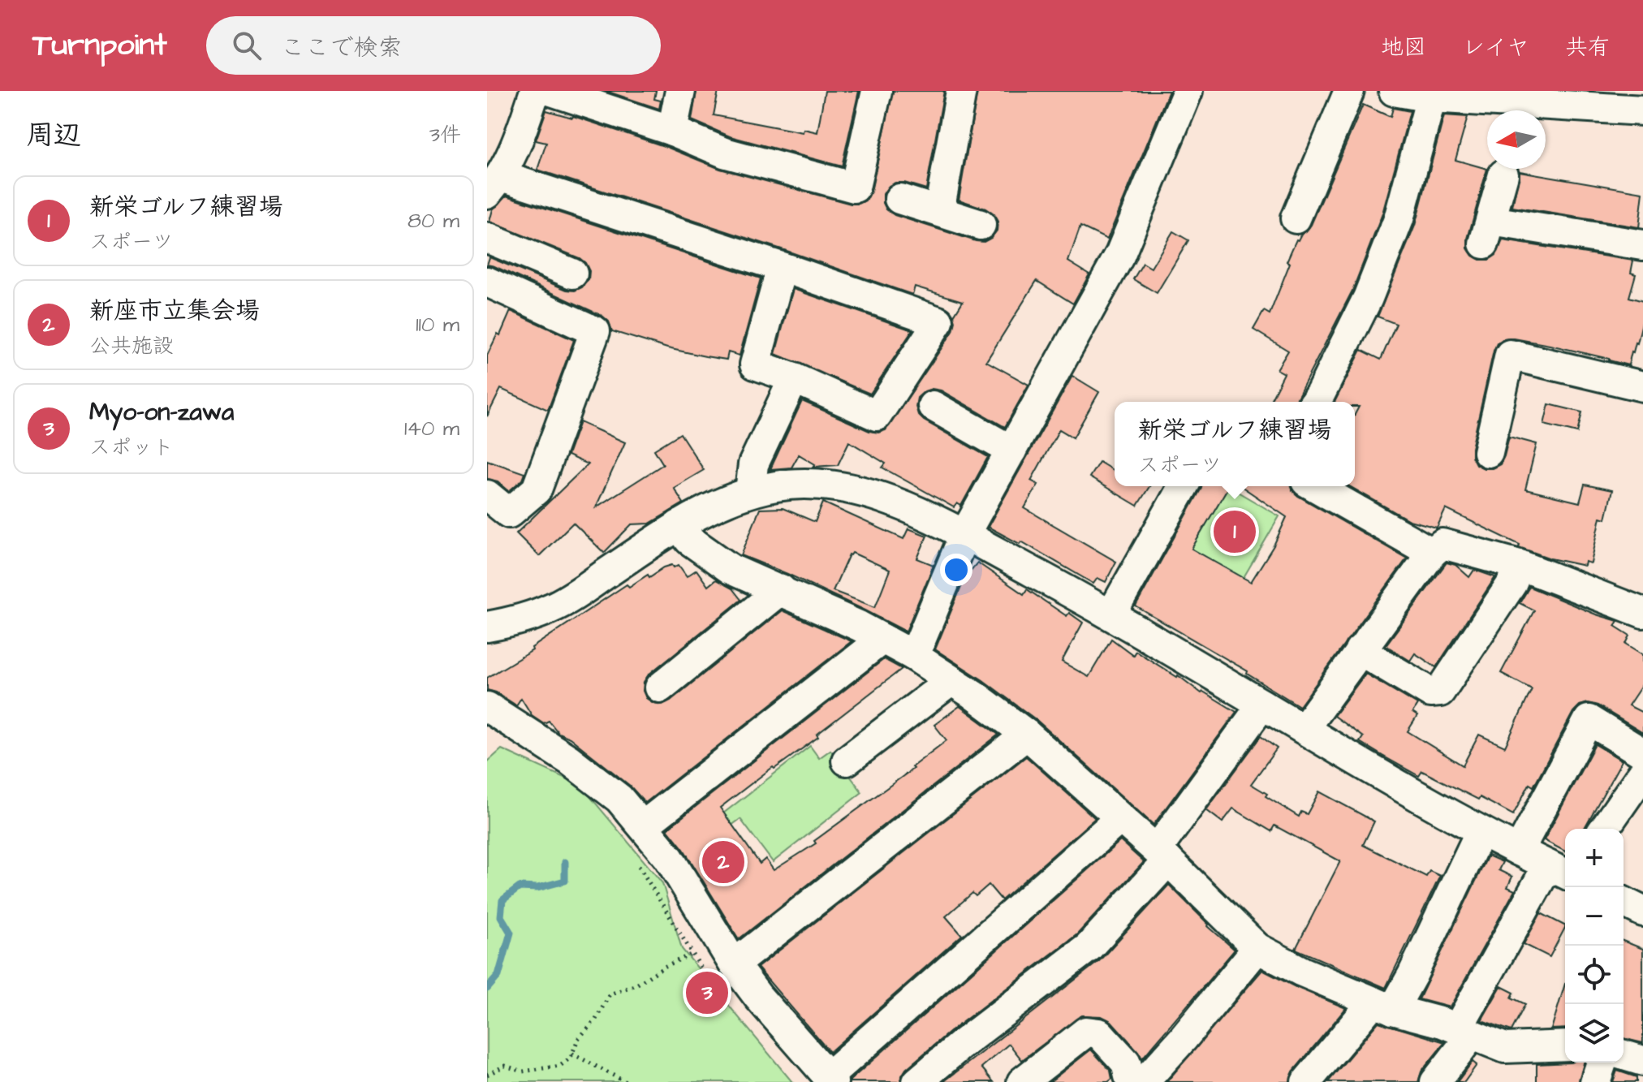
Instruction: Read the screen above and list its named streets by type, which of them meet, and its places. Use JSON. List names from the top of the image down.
{
  "north": "left",
  "page": {
    "header": "Turnpoint",
    "search": "ここで検索",
    "nav": ["地図", "レイヤ", "共有"],
    "heading": ["周辺", "3件"],
    "list": [
      {
        "mark": "1",
        "name": "新栄ゴルフ練習場",
        "note": "スポーツ",
        "value": "80 m"
      },
      {
        "mark": "2",
        "name": "新座市立集会場",
        "note": "公共施設",
        "value": "110 m"
      },
      {
        "mark": "3",
        "name": "Myo-on-zawa",
        "note": "スポット",
        "value": "140 m"
      }
    ],
    "popup": ["新栄ゴルフ練習場", "スポーツ"],
    "pins": ["1", "2", "3"],
    "map_buttons": ["+", "−"]
  }
}
